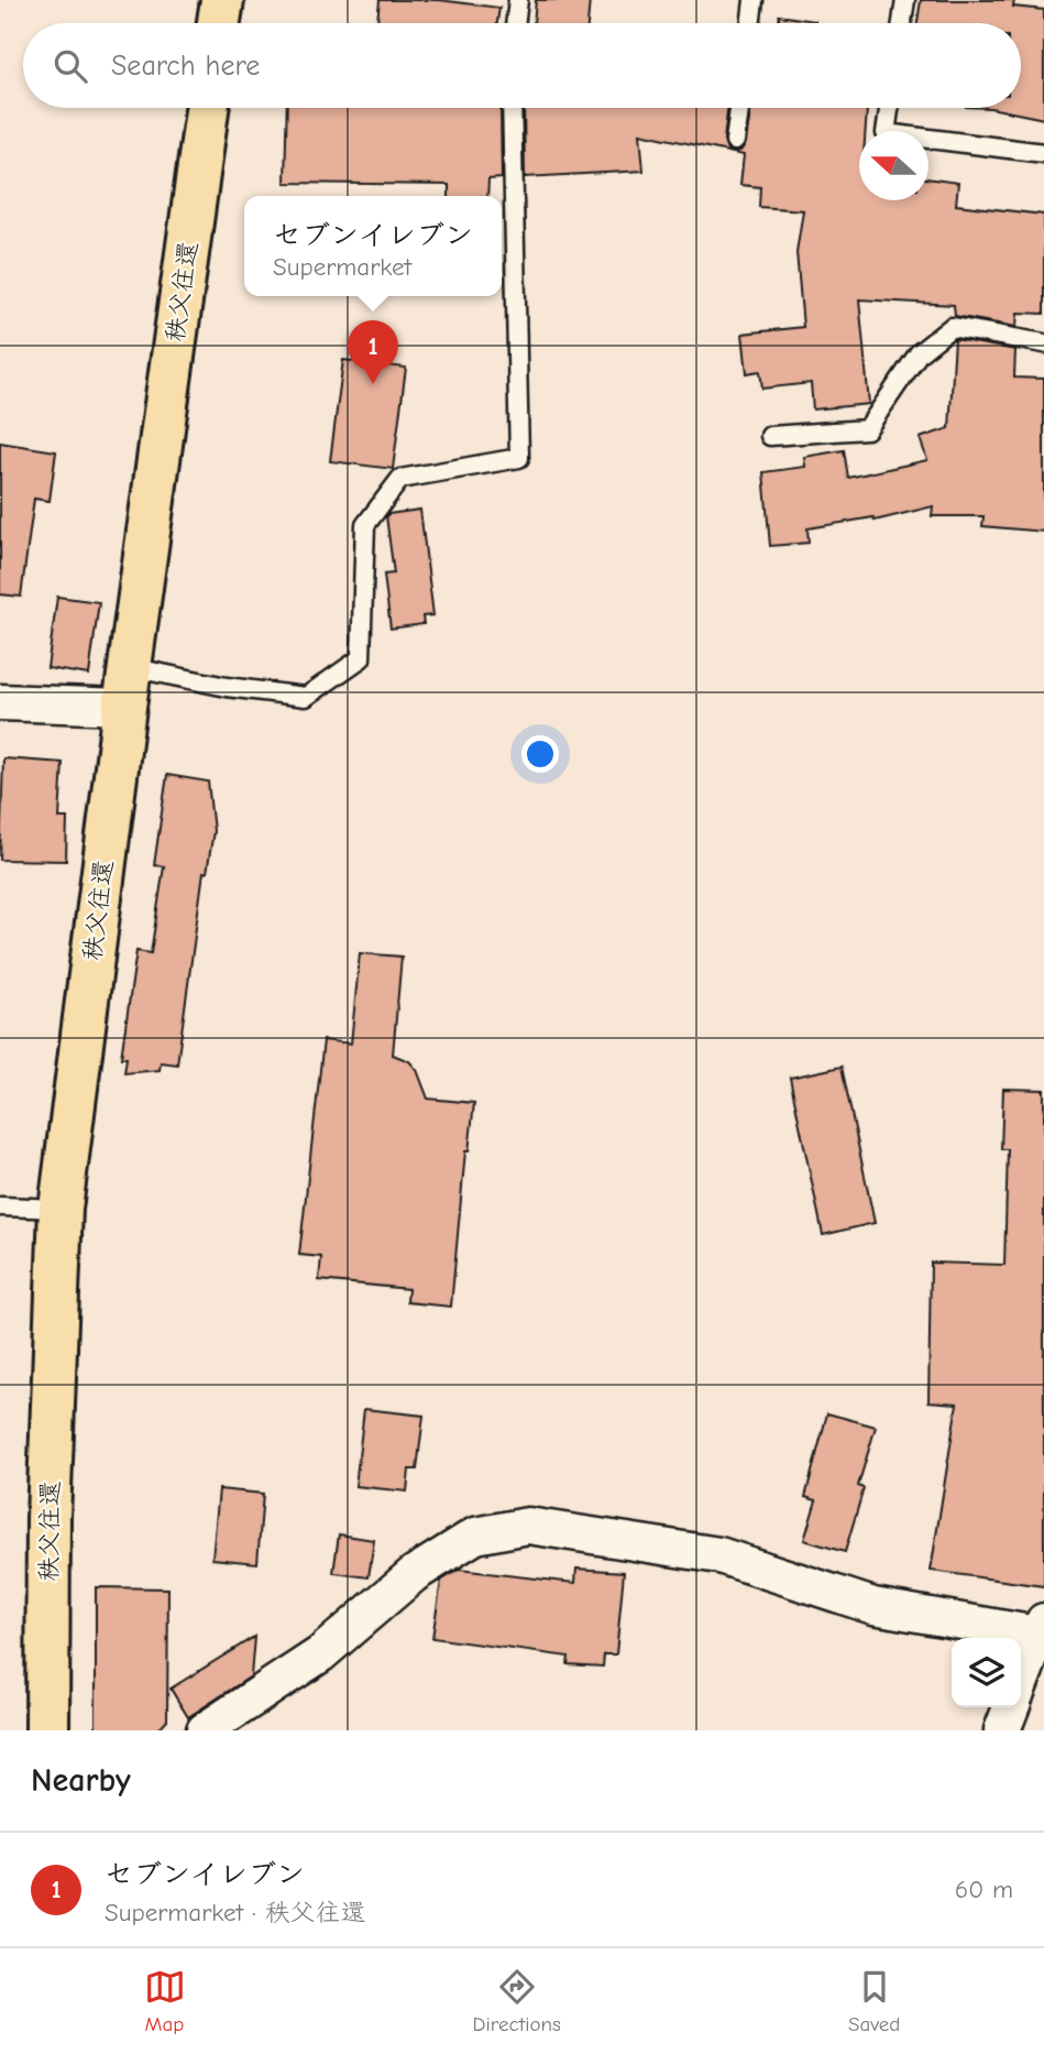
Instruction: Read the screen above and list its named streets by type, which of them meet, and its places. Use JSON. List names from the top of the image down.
{
  "streets": {
    "highway": ["秩父往還"]
  },
  "north": "left",
  "page": {
    "search": "Search here",
    "popup": ["セブンイレブン", "Supermarket"],
    "pins": "1",
    "heading": "Nearby",
    "list": [
      {
        "mark": "1",
        "name": "セブンイレブン",
        "note": "Supermarket · 秩父往還",
        "value": "60 m"
      }
    ],
    "nav": ["Map", "Directions", "Saved"]
  }
}
